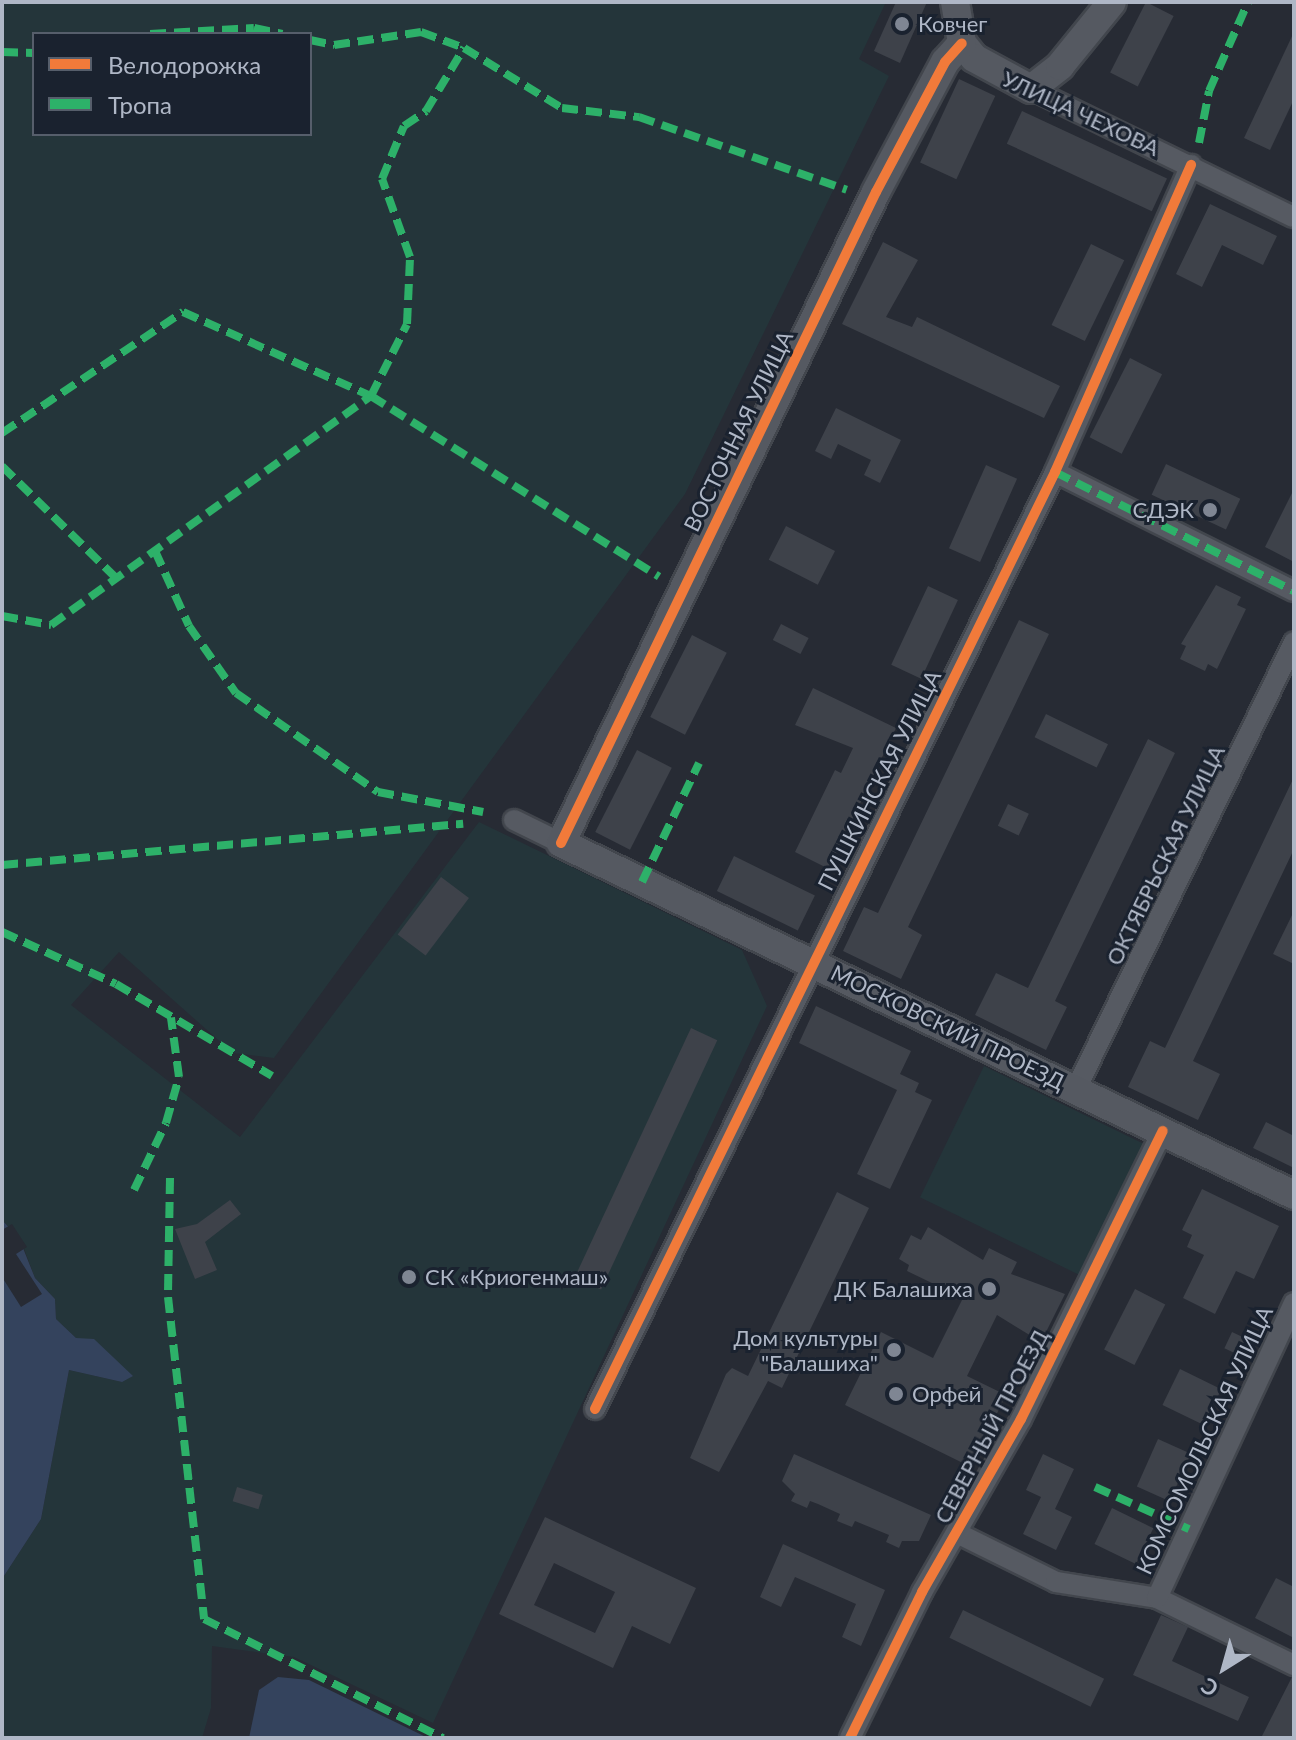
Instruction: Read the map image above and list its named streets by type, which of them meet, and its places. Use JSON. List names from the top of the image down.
{
  "streets": {
    "street": [
      "УЛИЦА ЧЕХОВА",
      "ВОСТОЧНАЯ УЛИЦА",
      "ПУШКИНСКАЯ УЛИЦА",
      "ОКТЯБРЬСКАЯ УЛИЦА",
      "МОСКОВСКИЙ ПРОЕЗД",
      "СЕВЕРНЫЙ ПРОЕЗД",
      "КОМСОМОЛЬСКАЯ УЛИЦА"
    ]
  },
  "crossings": [
    ["УЛИЦА ЧЕХОВА", "ВОСТОЧНАЯ УЛИЦА"],
    ["УЛИЦА ЧЕХОВА", "ПУШКИНСКАЯ УЛИЦА"],
    ["ВОСТОЧНАЯ УЛИЦА", "МОСКОВСКИЙ ПРОЕЗД"],
    ["ПУШКИНСКАЯ УЛИЦА", "МОСКОВСКИЙ ПРОЕЗД"],
    ["ОКТЯБРЬСКАЯ УЛИЦА", "МОСКОВСКИЙ ПРОЕЗД"],
    ["МОСКОВСКИЙ ПРОЕЗД", "СЕВЕРНЫЙ ПРОЕЗД"],
    ["СЕВЕРНЫЙ ПРОЕЗД", "КОМСОМОЛЬСКАЯ УЛИЦА"]
  ],
  "places": [
    "Ковчег",
    "СДЭК",
    "СК «Криогенмаш»",
    "ДК Балашиха",
    "Дом культуры \"Балашиха\"",
    "Орфей"
  ],
  "legend": ["Велодорожка", "Тропа"],
  "north": "bottom left"
}
